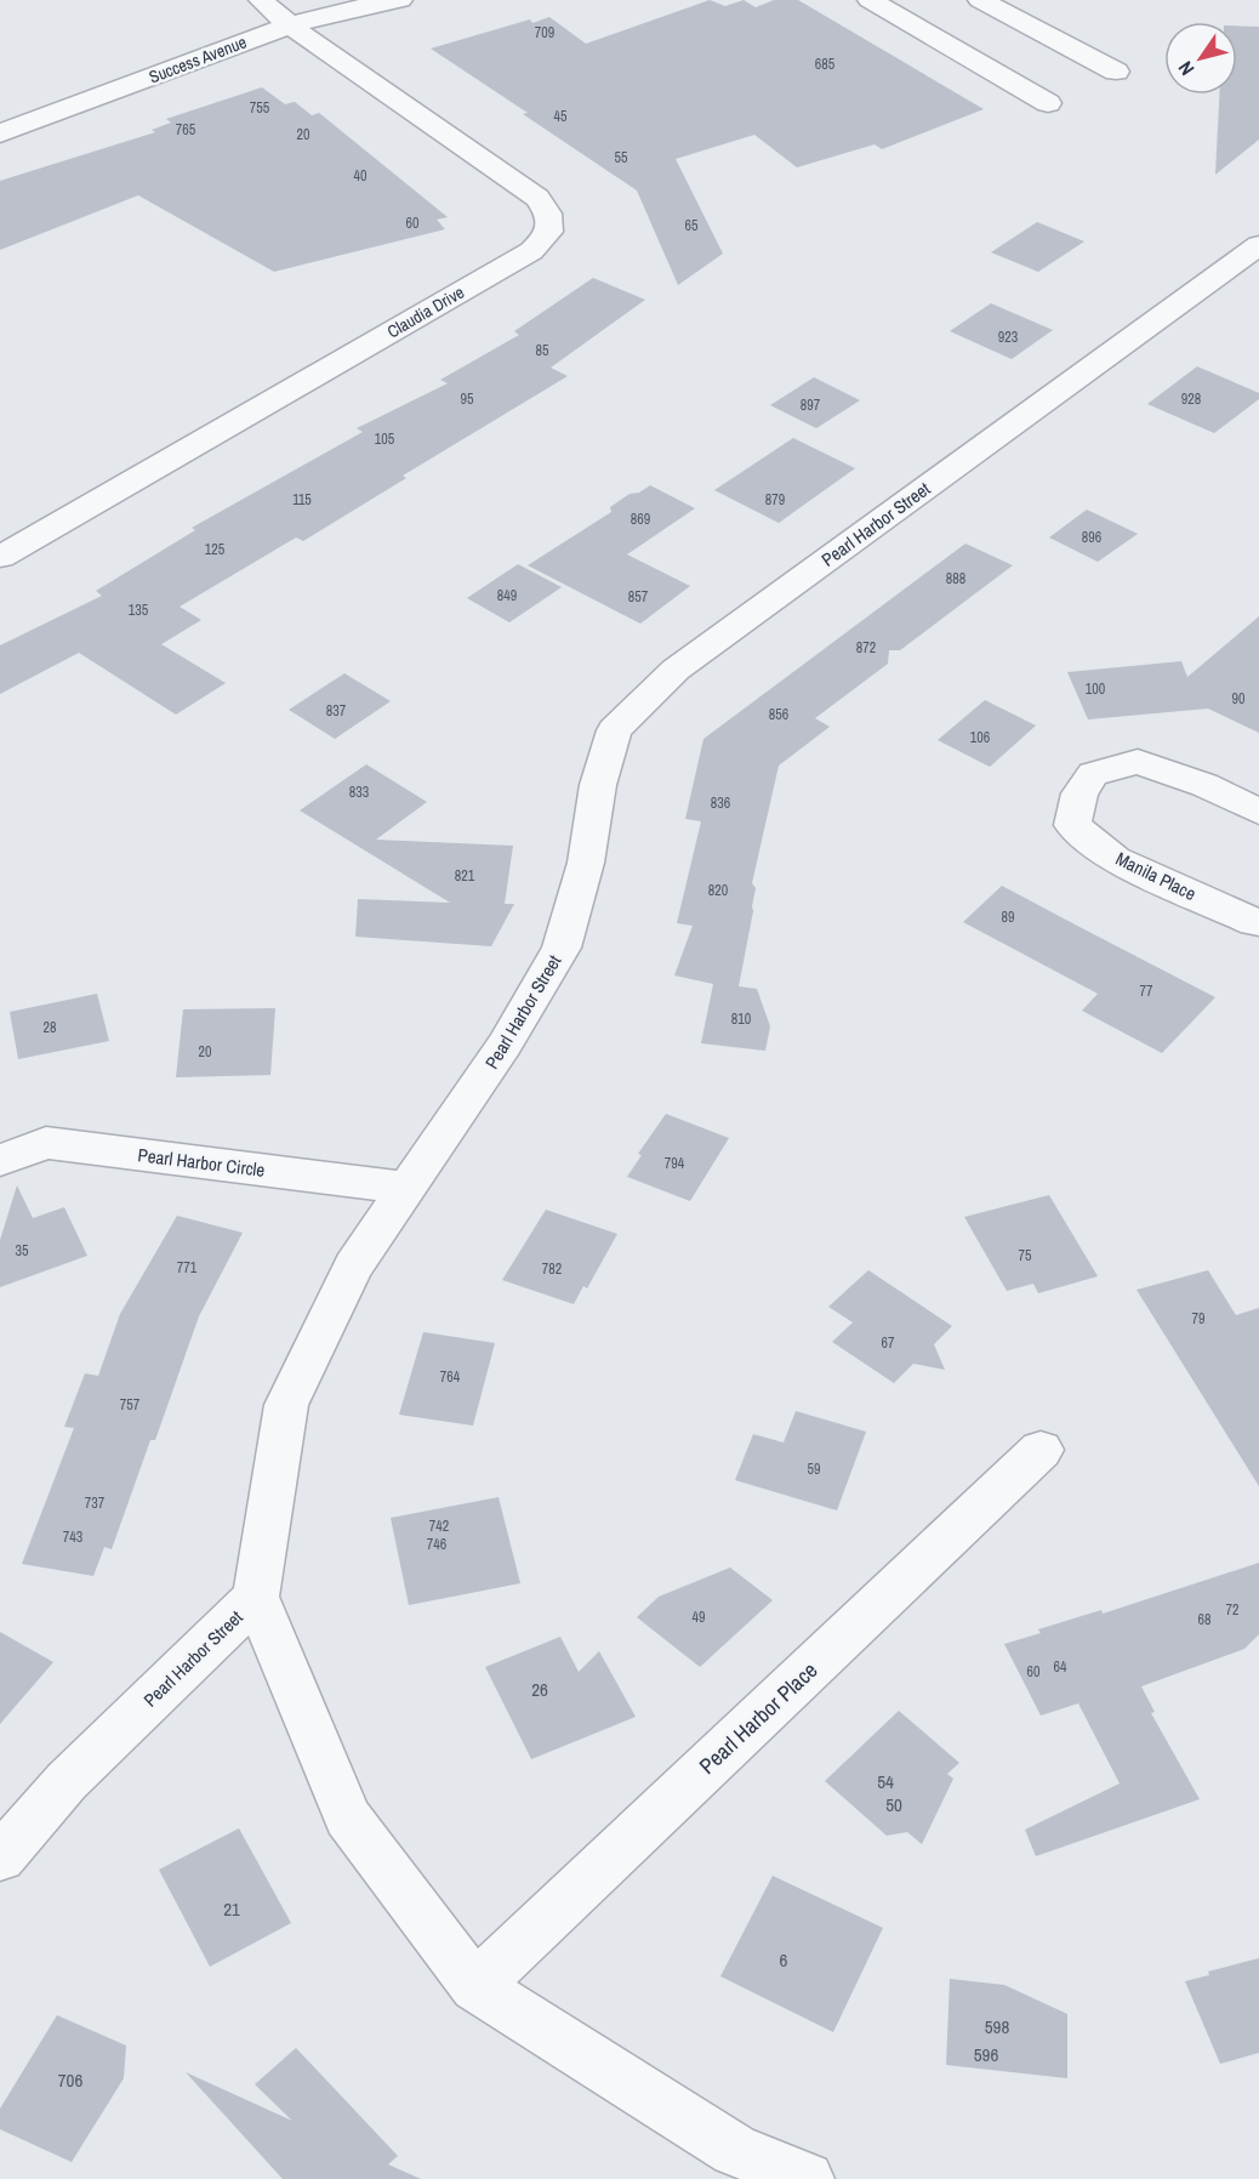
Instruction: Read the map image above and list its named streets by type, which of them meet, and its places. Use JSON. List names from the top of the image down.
{
  "streets": {
    "street": [
      "Success Avenue",
      "Claudia Drive",
      "Pearl Harbor Street",
      "Manila Place",
      "Pearl Harbor Circle",
      "Pearl Harbor Place"
    ]
  },
  "crossings": [
    ["Success Avenue", "Claudia Drive"],
    ["Pearl Harbor Street", "Pearl Harbor Circle"]
  ],
  "house_numbers": [
    "709",
    "685",
    "755",
    "45",
    "765",
    "20",
    "55",
    "40",
    "60",
    "65",
    "923",
    "85",
    "95",
    "928",
    "897",
    "105",
    "115",
    "879",
    "869",
    "896",
    "125",
    "888",
    "849",
    "857",
    "135",
    "872",
    "100",
    "90",
    "837",
    "856",
    "106",
    "833",
    "836",
    "821",
    "820",
    "89",
    "77",
    "810",
    "28",
    "20",
    "794",
    "35",
    "75",
    "771",
    "782",
    "79",
    "67",
    "764",
    "757",
    "59",
    "737",
    "742",
    "743",
    "746",
    "72",
    "49",
    "68",
    "64",
    "60",
    "26",
    "54",
    "50",
    "21",
    "6",
    "598",
    "596",
    "706"
  ],
  "north": "bottom left"
}
